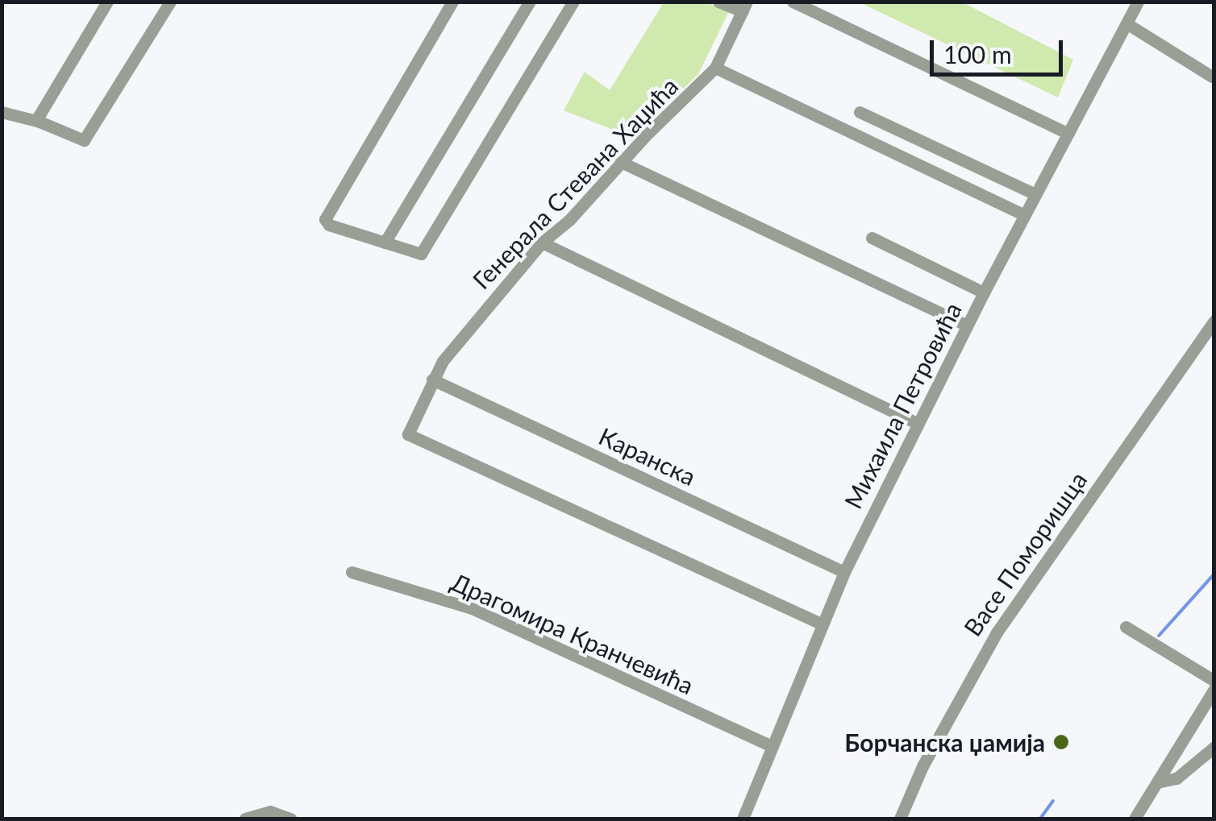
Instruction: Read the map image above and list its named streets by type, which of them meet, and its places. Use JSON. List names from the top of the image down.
{
  "streets": {
    "street": [
      "Генерала Стевана Хаџића",
      "Михаила Петровића",
      "Каранска",
      "Васе Поморишца",
      "Драгомира Кранчевића"
    ]
  },
  "crossings": [
    ["Генерала Стевана Хаџића", "Михаила Петровића"],
    ["Генерала Стевана Хаџића", "Каранска"],
    ["Михаила Петровића", "Каранска"],
    ["Михаила Петровића", "Драгомира Кранчевића"]
  ],
  "places": ["Борчанска џамија"],
  "scale_bar": "100 m"
}
